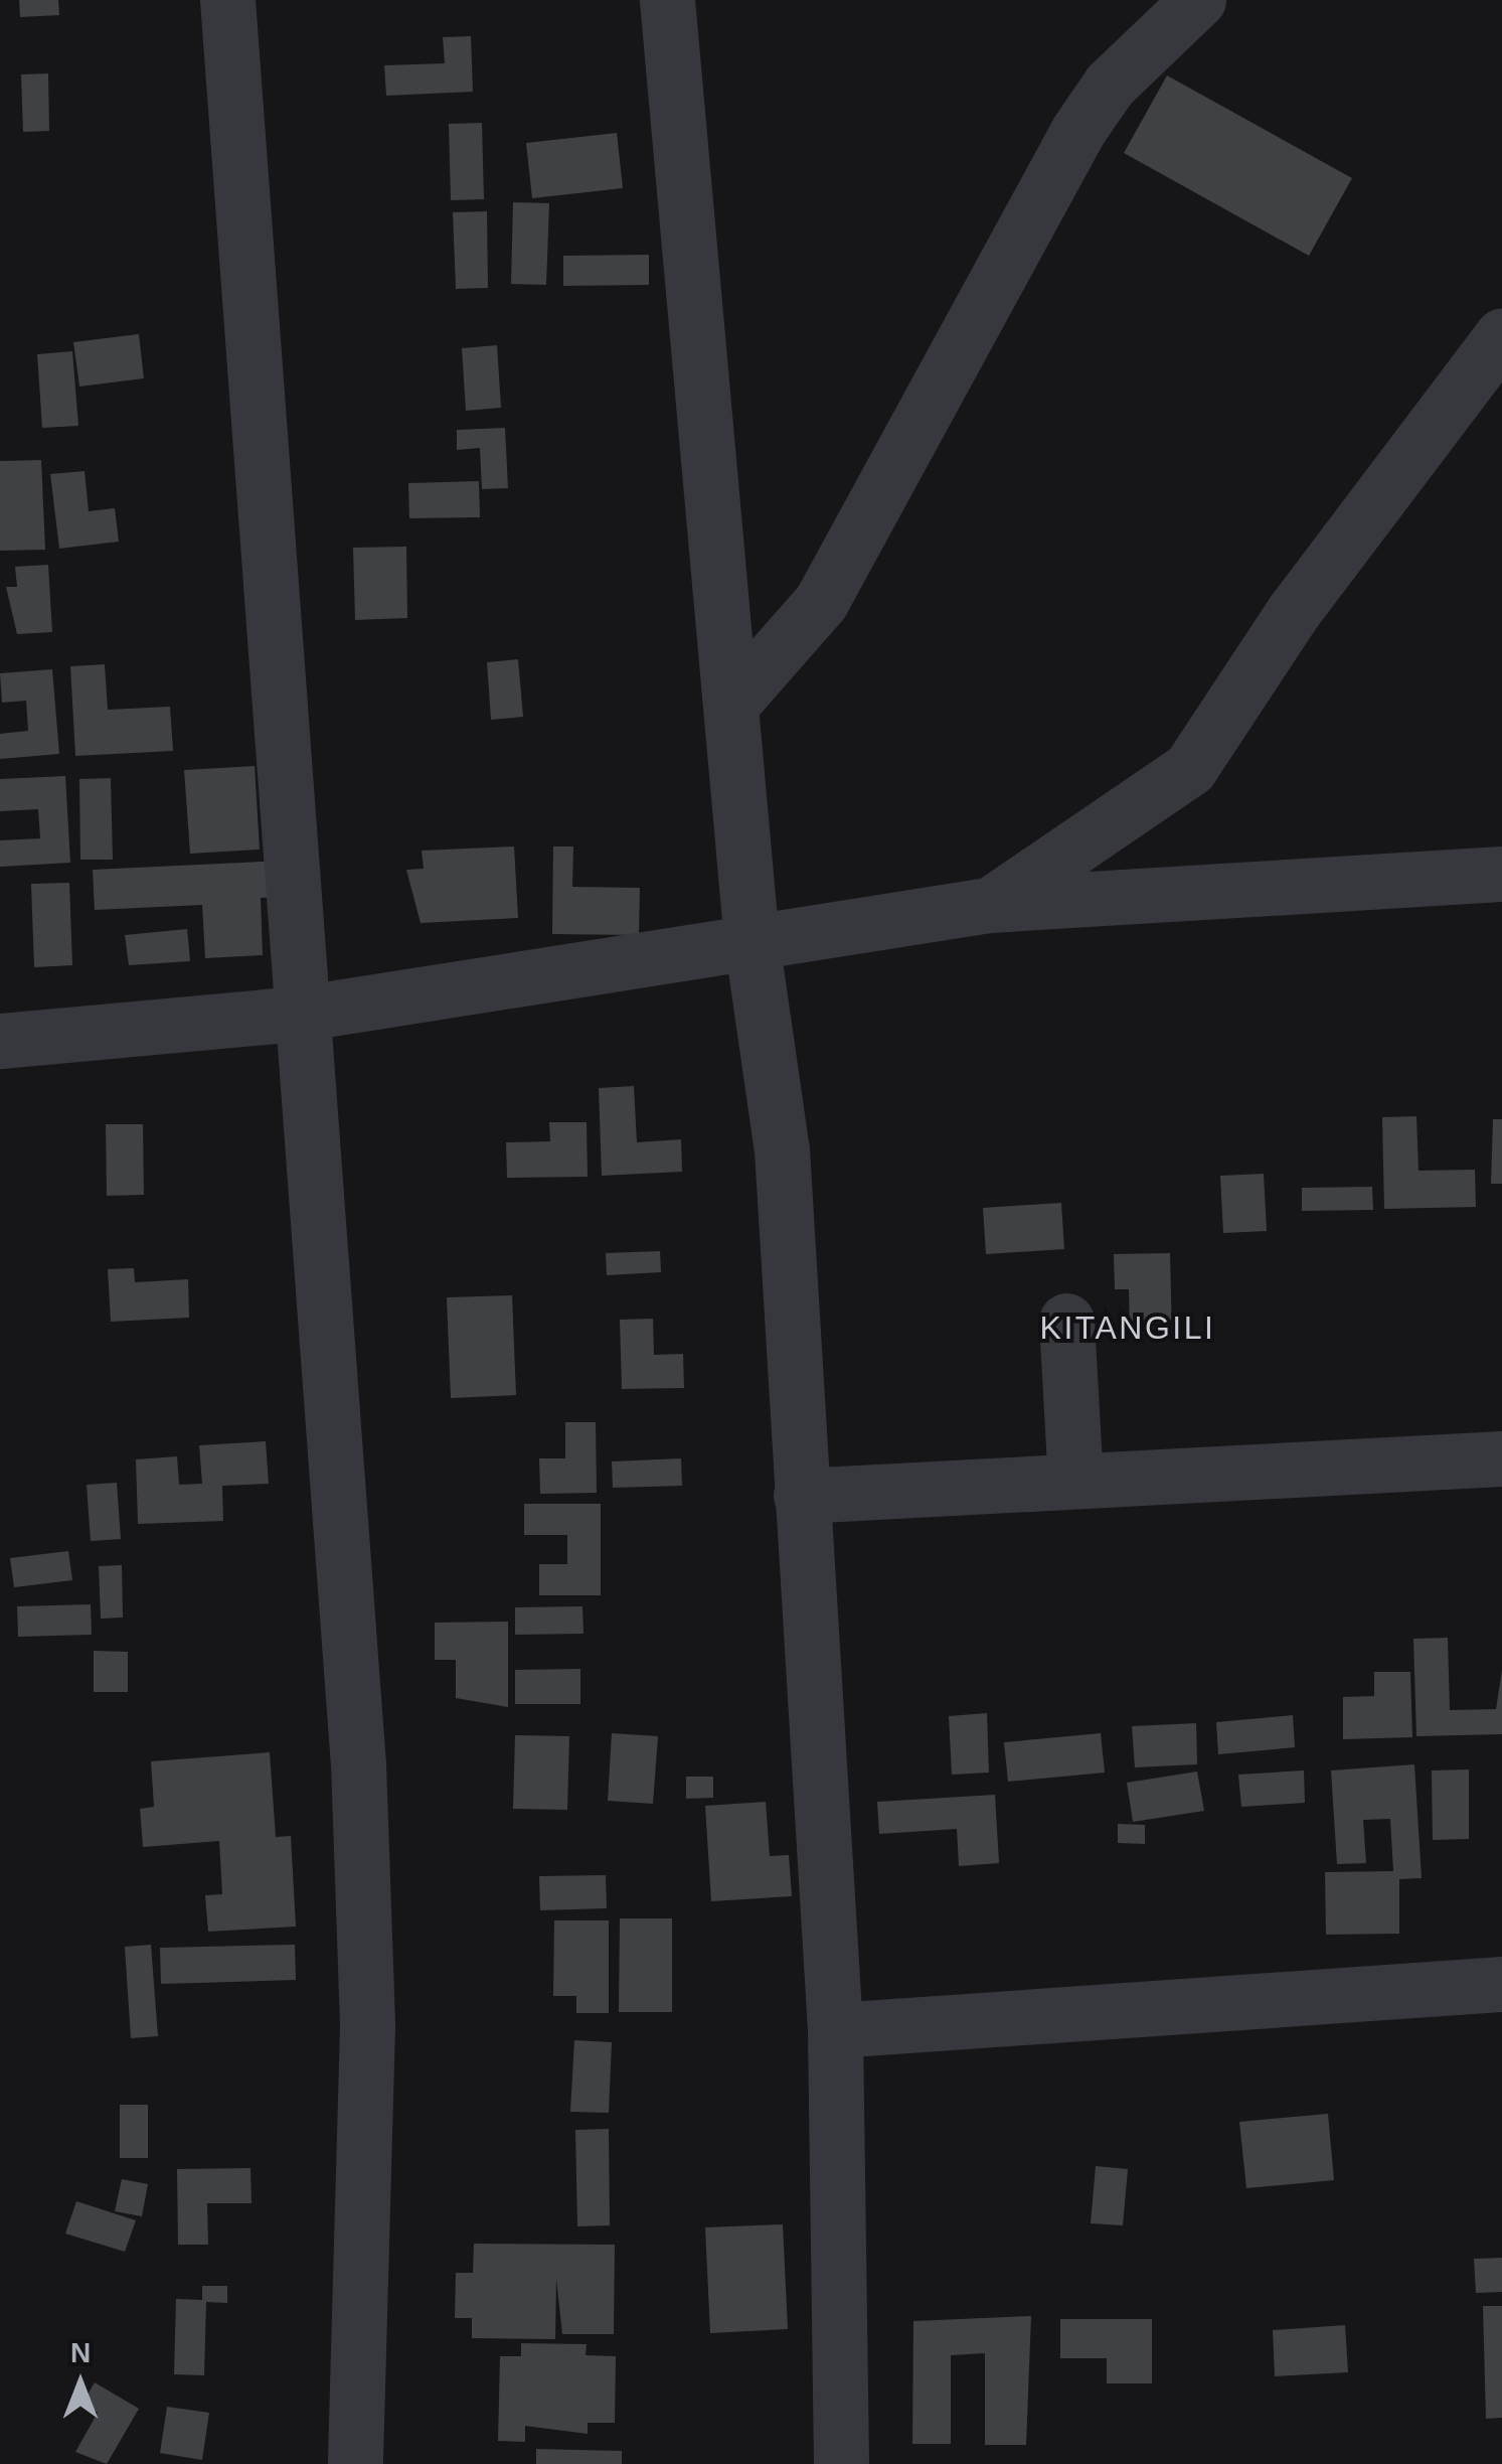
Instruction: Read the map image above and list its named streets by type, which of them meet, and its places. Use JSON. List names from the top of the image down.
{
  "districts": ["KITANGILI"],
  "north": "top"
}
